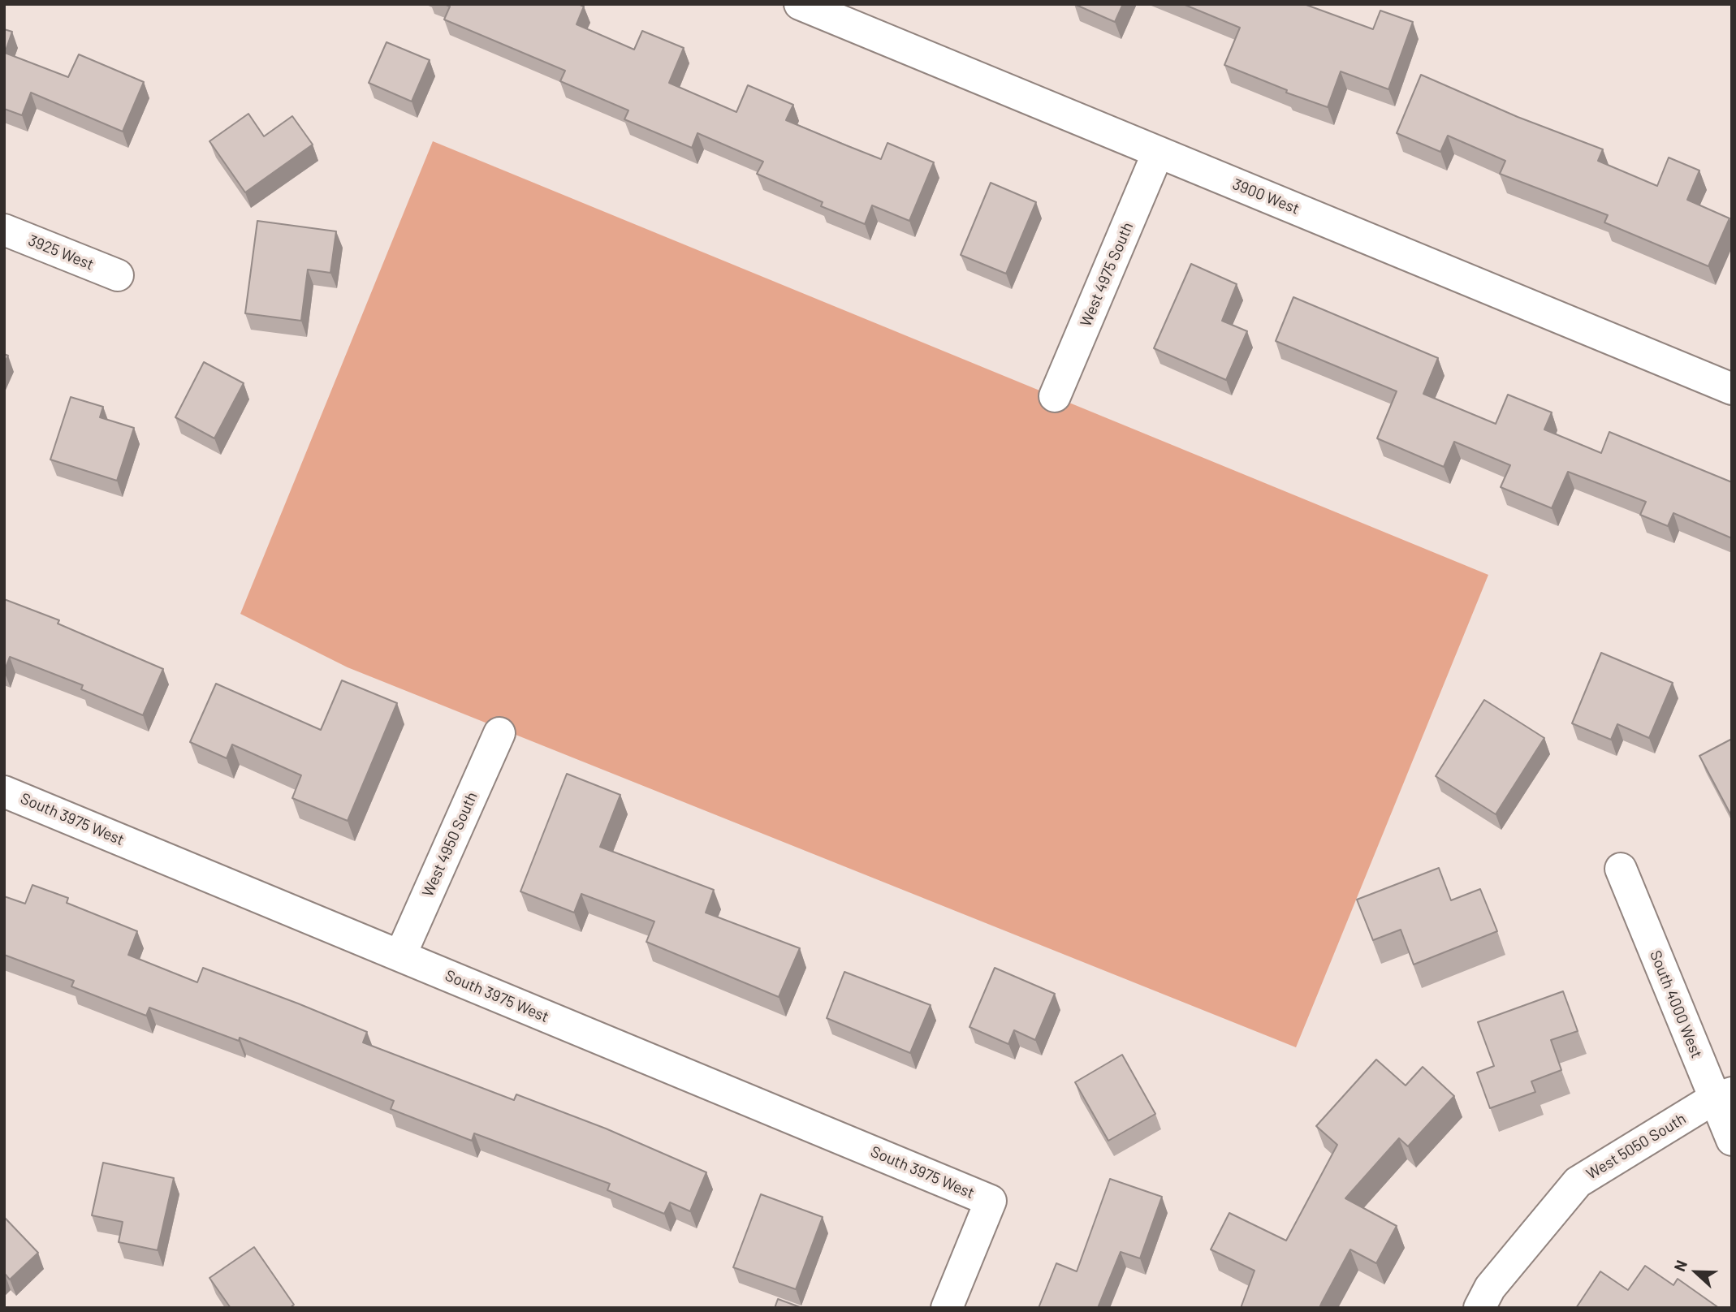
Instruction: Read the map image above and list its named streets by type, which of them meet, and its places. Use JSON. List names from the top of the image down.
{
  "streets": {
    "street": [
      "3900 West",
      "3925 West",
      "West 4975 South",
      "South 3975 West",
      "West 4950 South",
      "South 4000 West",
      "West 5050 South"
    ]
  },
  "crossings": [
    ["3900 West", "West 4975 South"],
    ["South 3975 West", "West 4950 South"],
    ["South 4000 West", "West 5050 South"]
  ],
  "north": "left"
}
